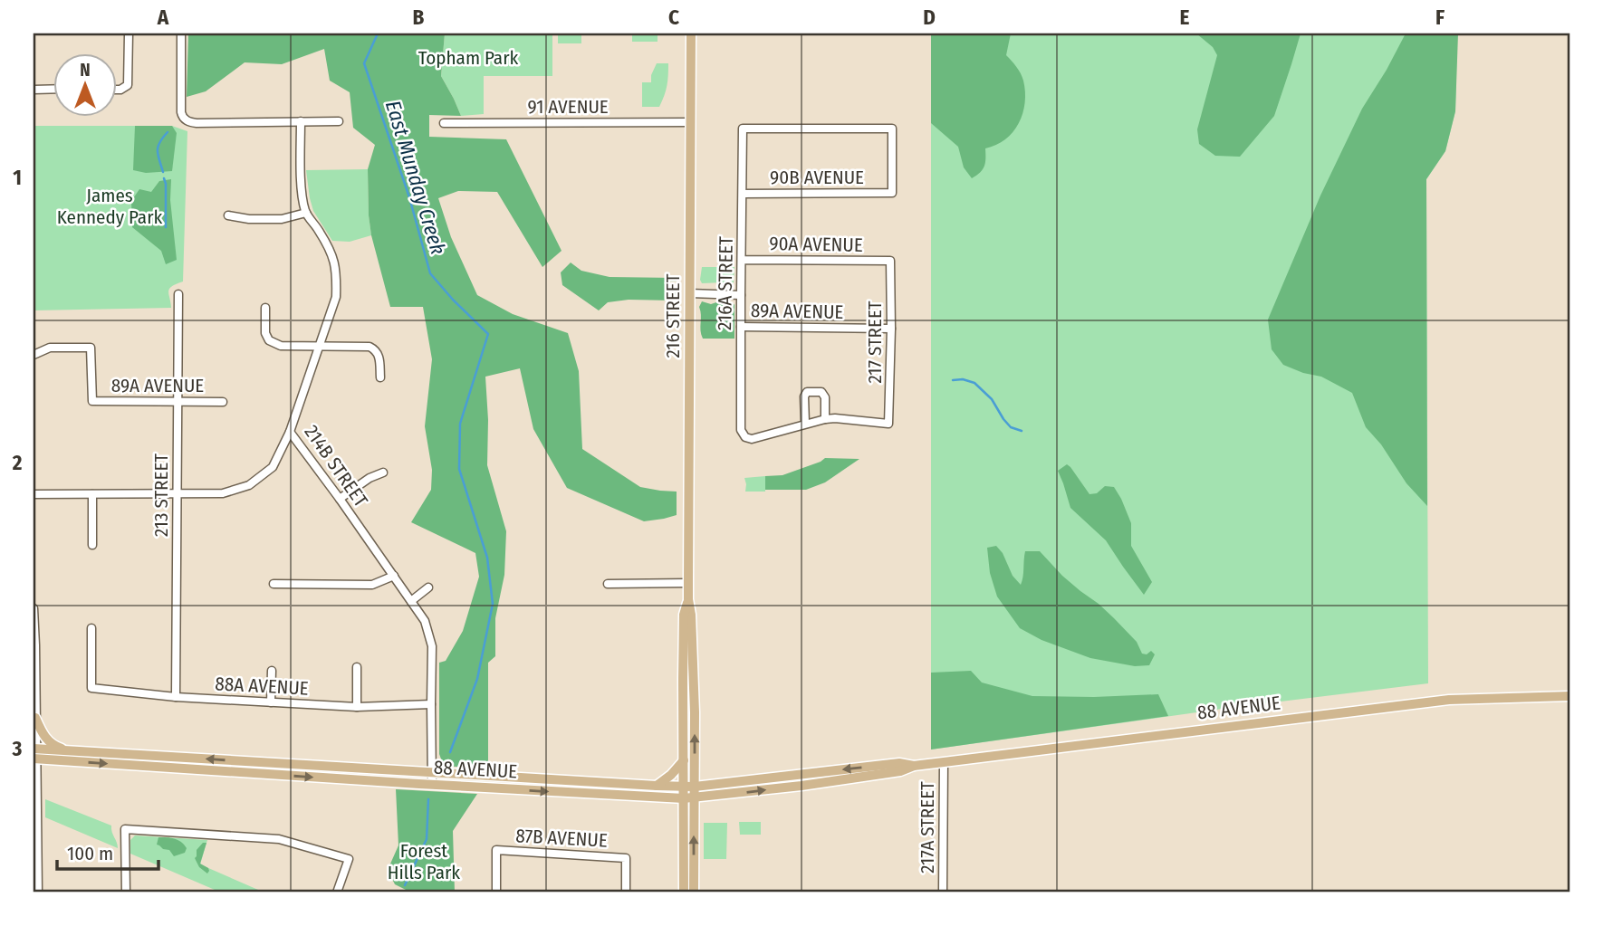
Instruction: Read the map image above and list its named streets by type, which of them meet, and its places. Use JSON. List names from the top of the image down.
{
  "streets": {
    "main road": ["216 STREET", "88 AVENUE"],
    "street": [
      "91 AVENUE",
      "90B AVENUE",
      "90A AVENUE",
      "216A STREET",
      "89A AVENUE",
      "217 STREET",
      "214B STREET",
      "213 STREET",
      "88A AVENUE",
      "217A STREET",
      "87B AVENUE"
    ]
  },
  "crossings": [
    ["91 AVENUE", "216 STREET"],
    ["90B AVENUE", "216A STREET"],
    ["90A AVENUE", "216A STREET"],
    ["90A AVENUE", "217 STREET"],
    ["216A STREET", "89A AVENUE"],
    ["89A AVENUE", "217 STREET"],
    ["89A AVENUE", "213 STREET"],
    ["216 STREET", "88 AVENUE"],
    ["214B STREET", "88A AVENUE"],
    ["214B STREET", "88 AVENUE"],
    ["213 STREET", "88A AVENUE"],
    ["88 AVENUE", "217A STREET"]
  ],
  "water": ["East Munday Creek"],
  "parks": ["Topham Park", "James Kennedy Park", "Forest Hills Park"],
  "scale_bar": "100 m",
  "north": "top",
  "grid": {
    "columns": [
      "A",
      "B",
      "C",
      "D",
      "E",
      "F"
    ],
    "rows": ["1", "2", "3"]
  }
}
